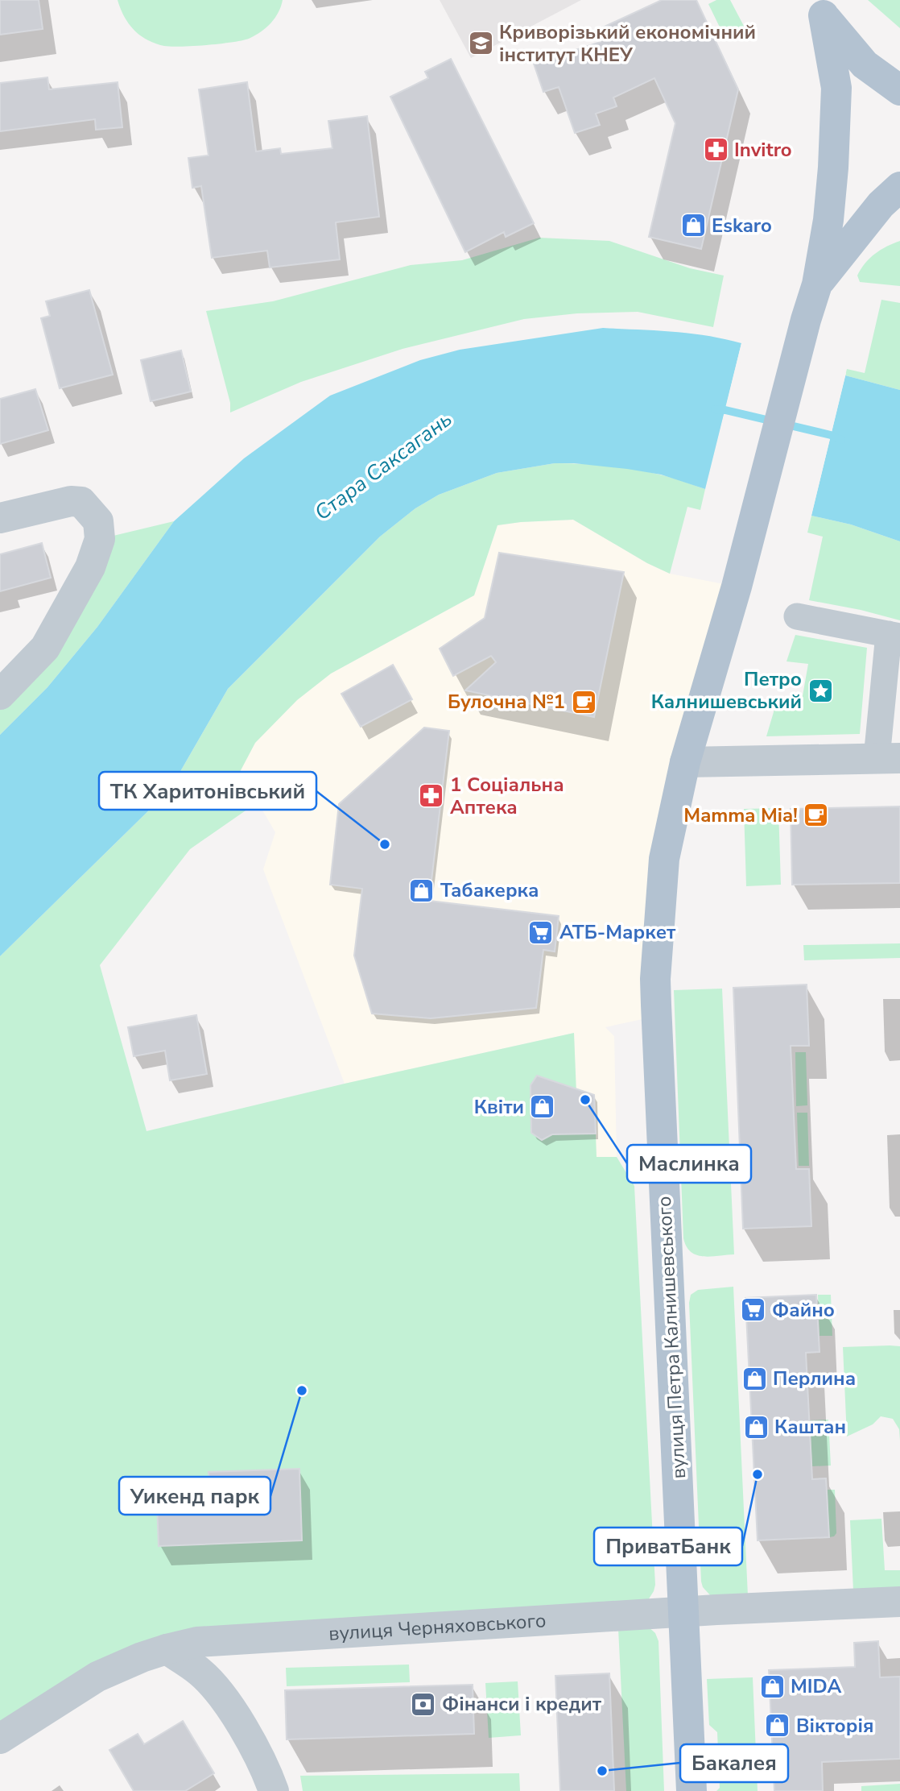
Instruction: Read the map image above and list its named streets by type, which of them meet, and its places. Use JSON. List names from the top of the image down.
{
  "streets": {
    "main road": ["вулиця Петра Калнишевського"],
    "street": ["вулиця Черняховського"]
  },
  "crossings": [
    ["вулиця Петра Калнишевського", "вулиця Черняховського"]
  ],
  "water": ["Стара Саксагань"],
  "places": {
    "school or university": ["Криворізький економічний інститут КНЕУ"],
    "pharmacy": ["Invitro", "1 Соціальна Аптека"],
    "shop": [
      "Eskaro",
      "Табакерка",
      "Квіти",
      "Перлина",
      "Каштан",
      "MIDA",
      "Вікторія"
    ],
    "place": ["Петро Калнишевський"],
    "cafe": ["Булочна №1", "Mamma Mia!"],
    "other": [
      "ТК Харитонівський",
      "Маслинка",
      "Уикенд парк",
      "ПриватБанк",
      "Бакалея"
    ],
    "supermarket": ["АТБ-Маркет", "Файно"],
    "bank": ["Фінанси і кредит"]
  }
}
